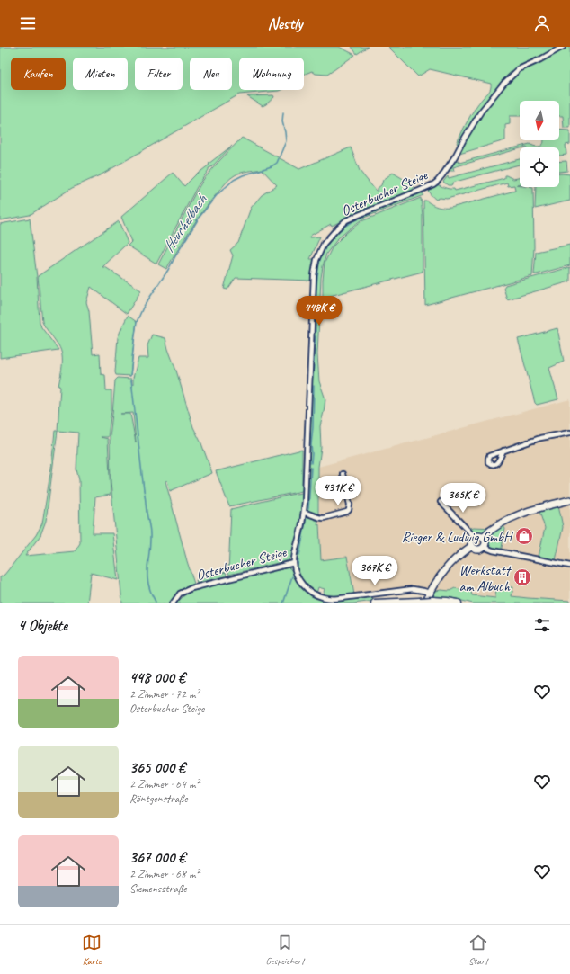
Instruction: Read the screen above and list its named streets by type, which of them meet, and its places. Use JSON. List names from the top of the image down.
{
  "streets": {
    "street": ["Osterbucher Steige"]
  },
  "water": ["Heuchelbach"],
  "places": {
    "shop": ["Rieger & Ludwig GmbH"],
    "building": ["Werkstatt am Albuch"]
  },
  "north": "bottom",
  "page": {
    "header": "Nestly",
    "chip": [
      "Kaufen",
      "Mieten",
      "Filter",
      "Neu",
      "Wohnung"
    ],
    "price": [
      "448K €",
      "431K €",
      "365K €",
      "367K €"
    ],
    "heading": "4 Objekte",
    "list": [
      {
        "name": "448 000 €",
        "note": "2 Zimmer · 72 m² · Osterbucher Steige"
      },
      {
        "name": "365 000 €",
        "note": "2 Zimmer · 64 m² · Röntgenstraße"
      },
      {
        "name": "367 000 €",
        "note": "2 Zimmer · 68 m² · Siemensstraße"
      }
    ],
    "tabs": ["Karte", "Gespeichert", "Start"]
  }
}
